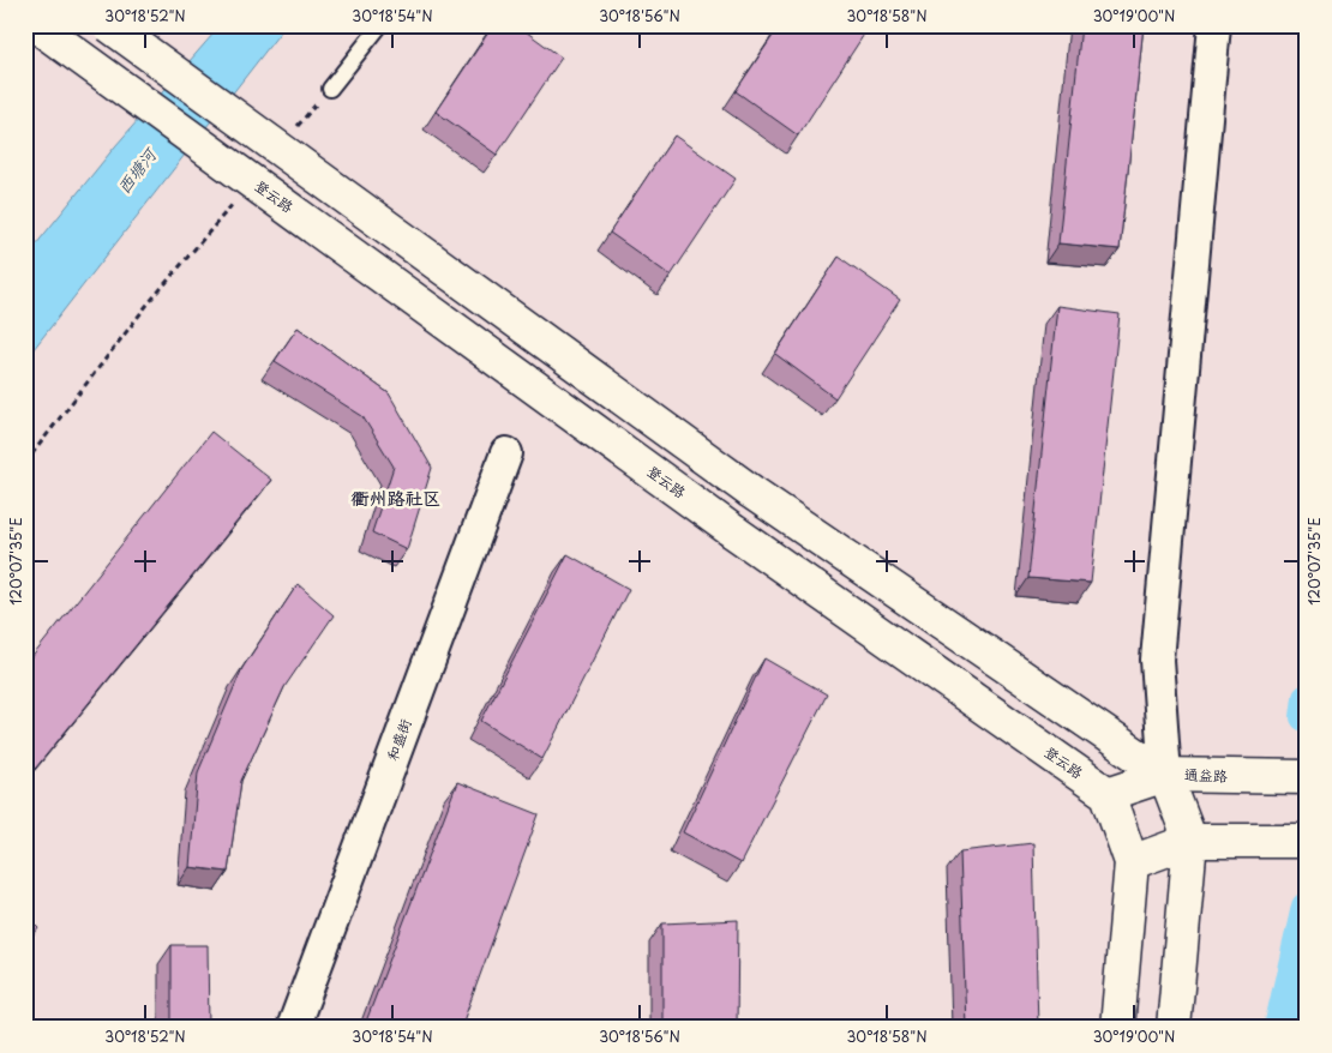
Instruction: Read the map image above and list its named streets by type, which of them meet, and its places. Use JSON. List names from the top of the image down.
{
  "streets": {
    "main road": ["登云路", "通益路"],
    "street": ["和盛街"]
  },
  "crossings": [
    ["登云路", "通益路"]
  ],
  "districts": ["衢州路社区"],
  "water": ["西塘河"],
  "coordinates": [
    "30°18'52\"N",
    "30°18'54\"N",
    "30°18'56\"N",
    "30°18'58\"N",
    "30°19'00\"N",
    "120°07'35\"E"
  ]
}
